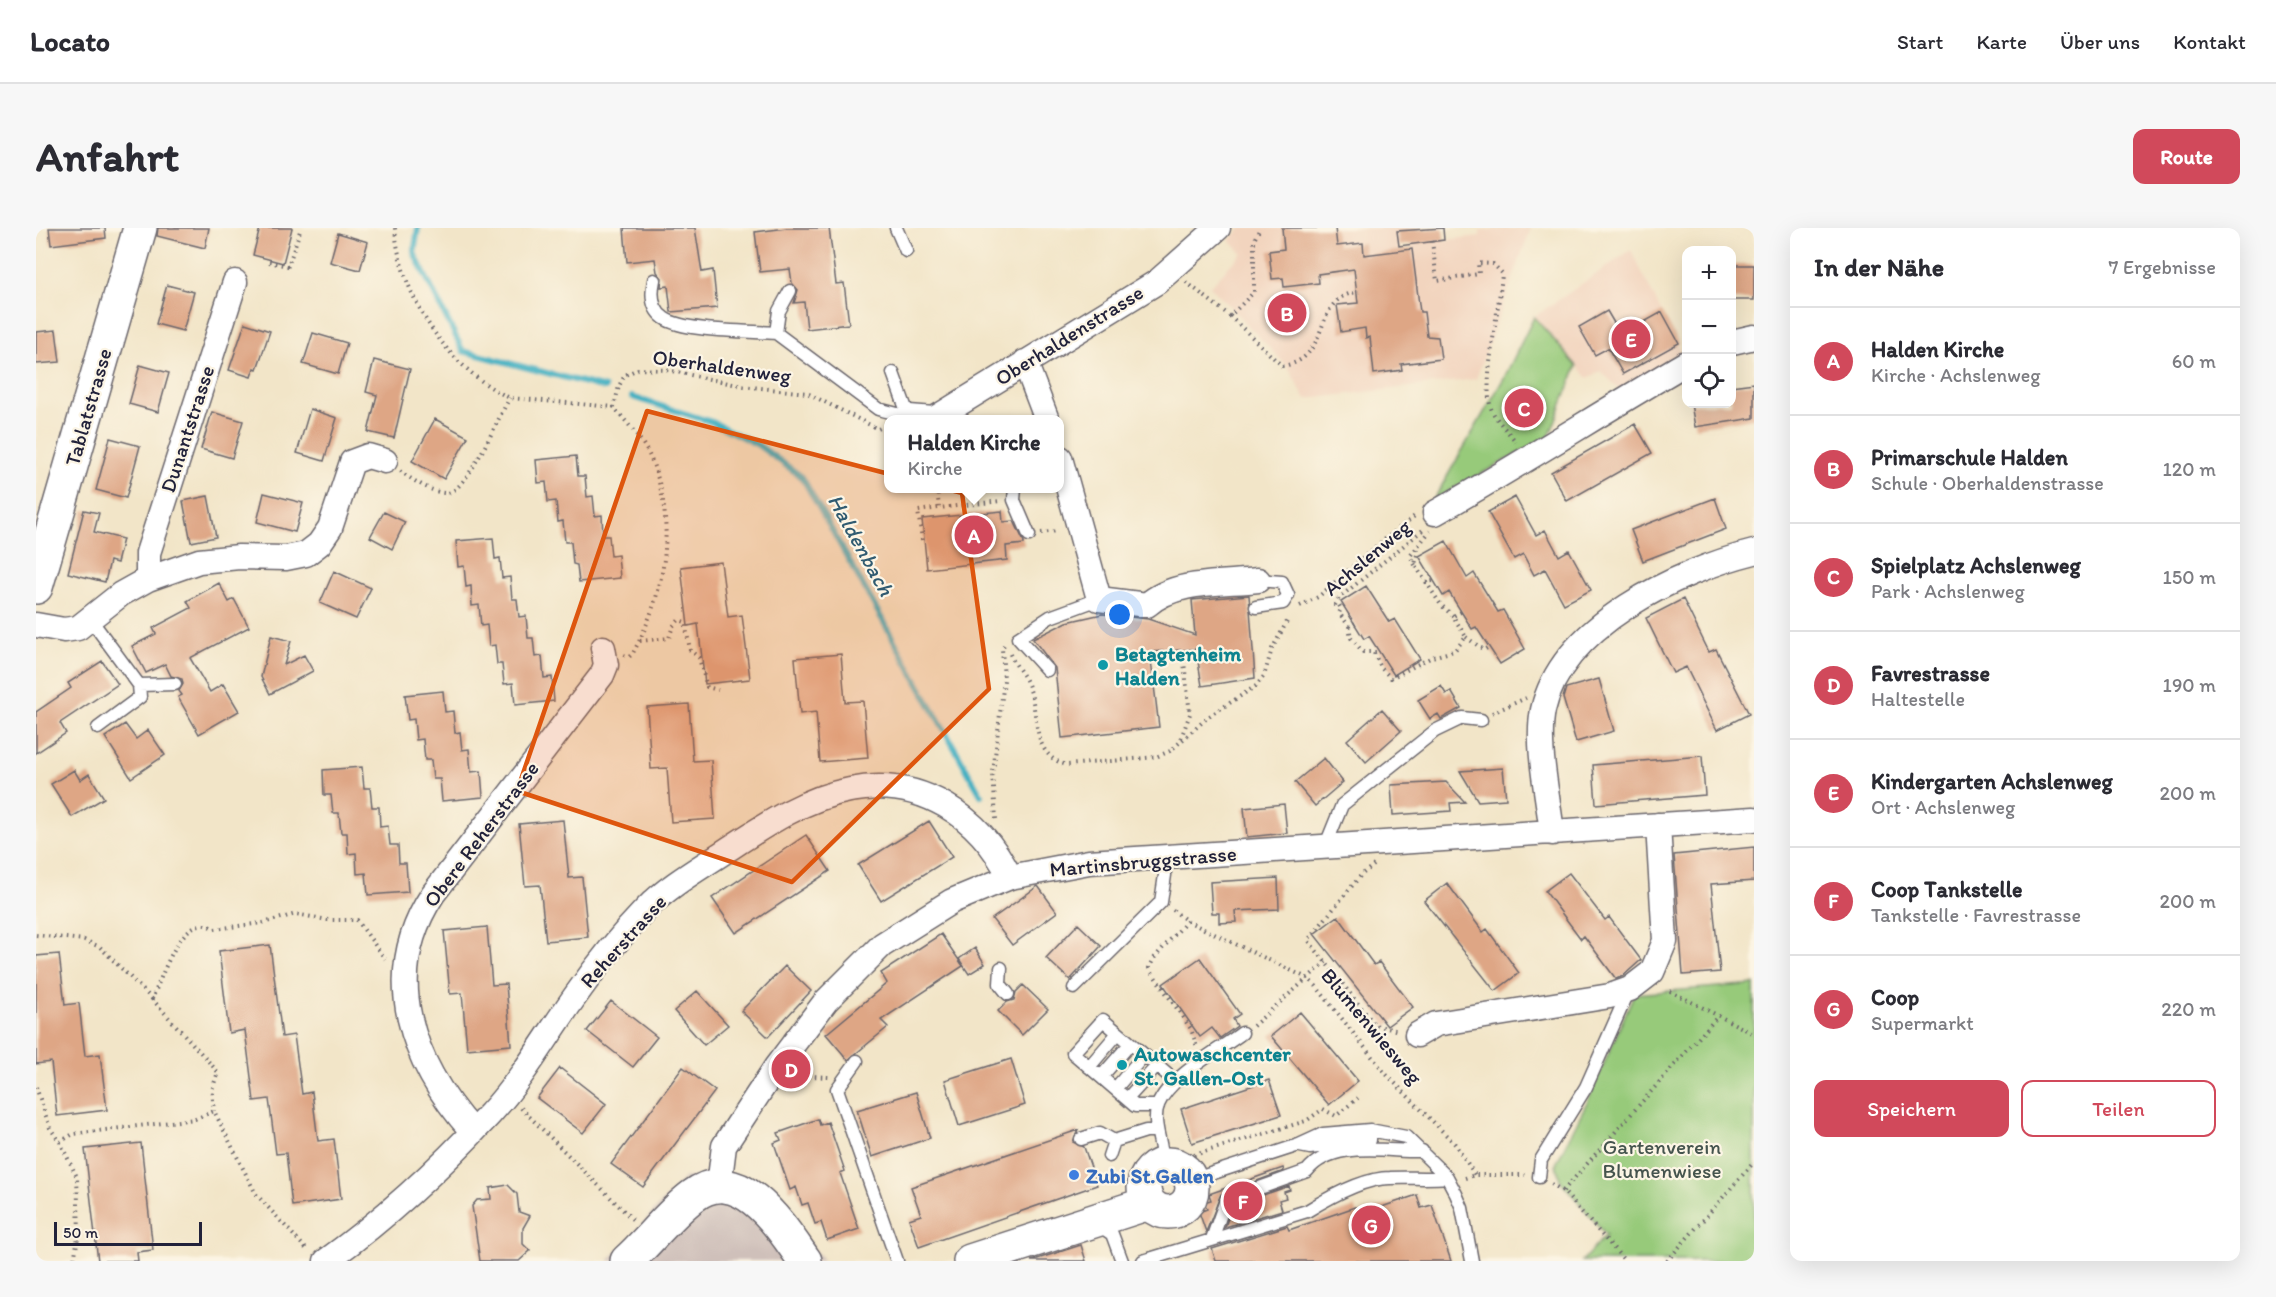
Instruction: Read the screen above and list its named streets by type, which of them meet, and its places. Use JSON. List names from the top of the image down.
{
  "streets": {
    "street": [
      "Oberhaldenstrasse",
      "Tablatstrasse",
      "Dunantstrasse",
      "Achslenweg",
      "Obere Reherstrasse",
      "Martinsbruggstrasse",
      "Reherstrasse"
    ],
    "path": ["Oberhaldenweg", "Blumenwiesweg"]
  },
  "crossings": [
    ["Obere Reherstrasse", "Reherstrasse"],
    ["Martinsbruggstrasse", "Reherstrasse"]
  ],
  "water": ["Haldenbach"],
  "parks": ["Gartenverein Blumenwiese"],
  "places": ["Betagtenheim Halden", "Autowaschcenter St. Gallen-Ost", "Zubi St.Gallen"],
  "scale_bar": "50 m",
  "page": {
    "header": "Locato",
    "nav": [
      "Start",
      "Karte",
      "Über uns",
      "Kontakt"
    ],
    "buttons": [
      "Route",
      ["Speichern", "Teilen"]
    ],
    "title": "Anfahrt",
    "heading": ["In der Nähe", "7 Ergebnisse"],
    "map_buttons": ["+", "−"],
    "pins": [
      "B",
      "E",
      "C",
      "A",
      "D",
      "F",
      "G"
    ],
    "list": [
      {
        "mark": "A",
        "name": "Halden Kirche",
        "note": "Kirche · Achslenweg",
        "value": "60 m"
      },
      {
        "mark": "B",
        "name": "Primarschule Halden",
        "note": "Schule · Oberhaldenstrasse",
        "value": "120 m"
      },
      {
        "mark": "C",
        "name": "Spielplatz Achslenweg",
        "note": "Park · Achslenweg",
        "value": "150 m"
      },
      {
        "mark": "D",
        "name": "Favrestrasse",
        "note": "Haltestelle",
        "value": "190 m"
      },
      {
        "mark": "E",
        "name": "Kindergarten Achslenweg",
        "note": "Ort · Achslenweg",
        "value": "200 m"
      },
      {
        "mark": "F",
        "name": "Coop Tankstelle",
        "note": "Tankstelle · Favrestrasse",
        "value": "200 m"
      },
      {
        "mark": "G",
        "name": "Coop",
        "note": "Supermarkt",
        "value": "220 m"
      }
    ],
    "popup": ["Halden Kirche", "Kirche"],
    "scale": "50 m"
  }
}
